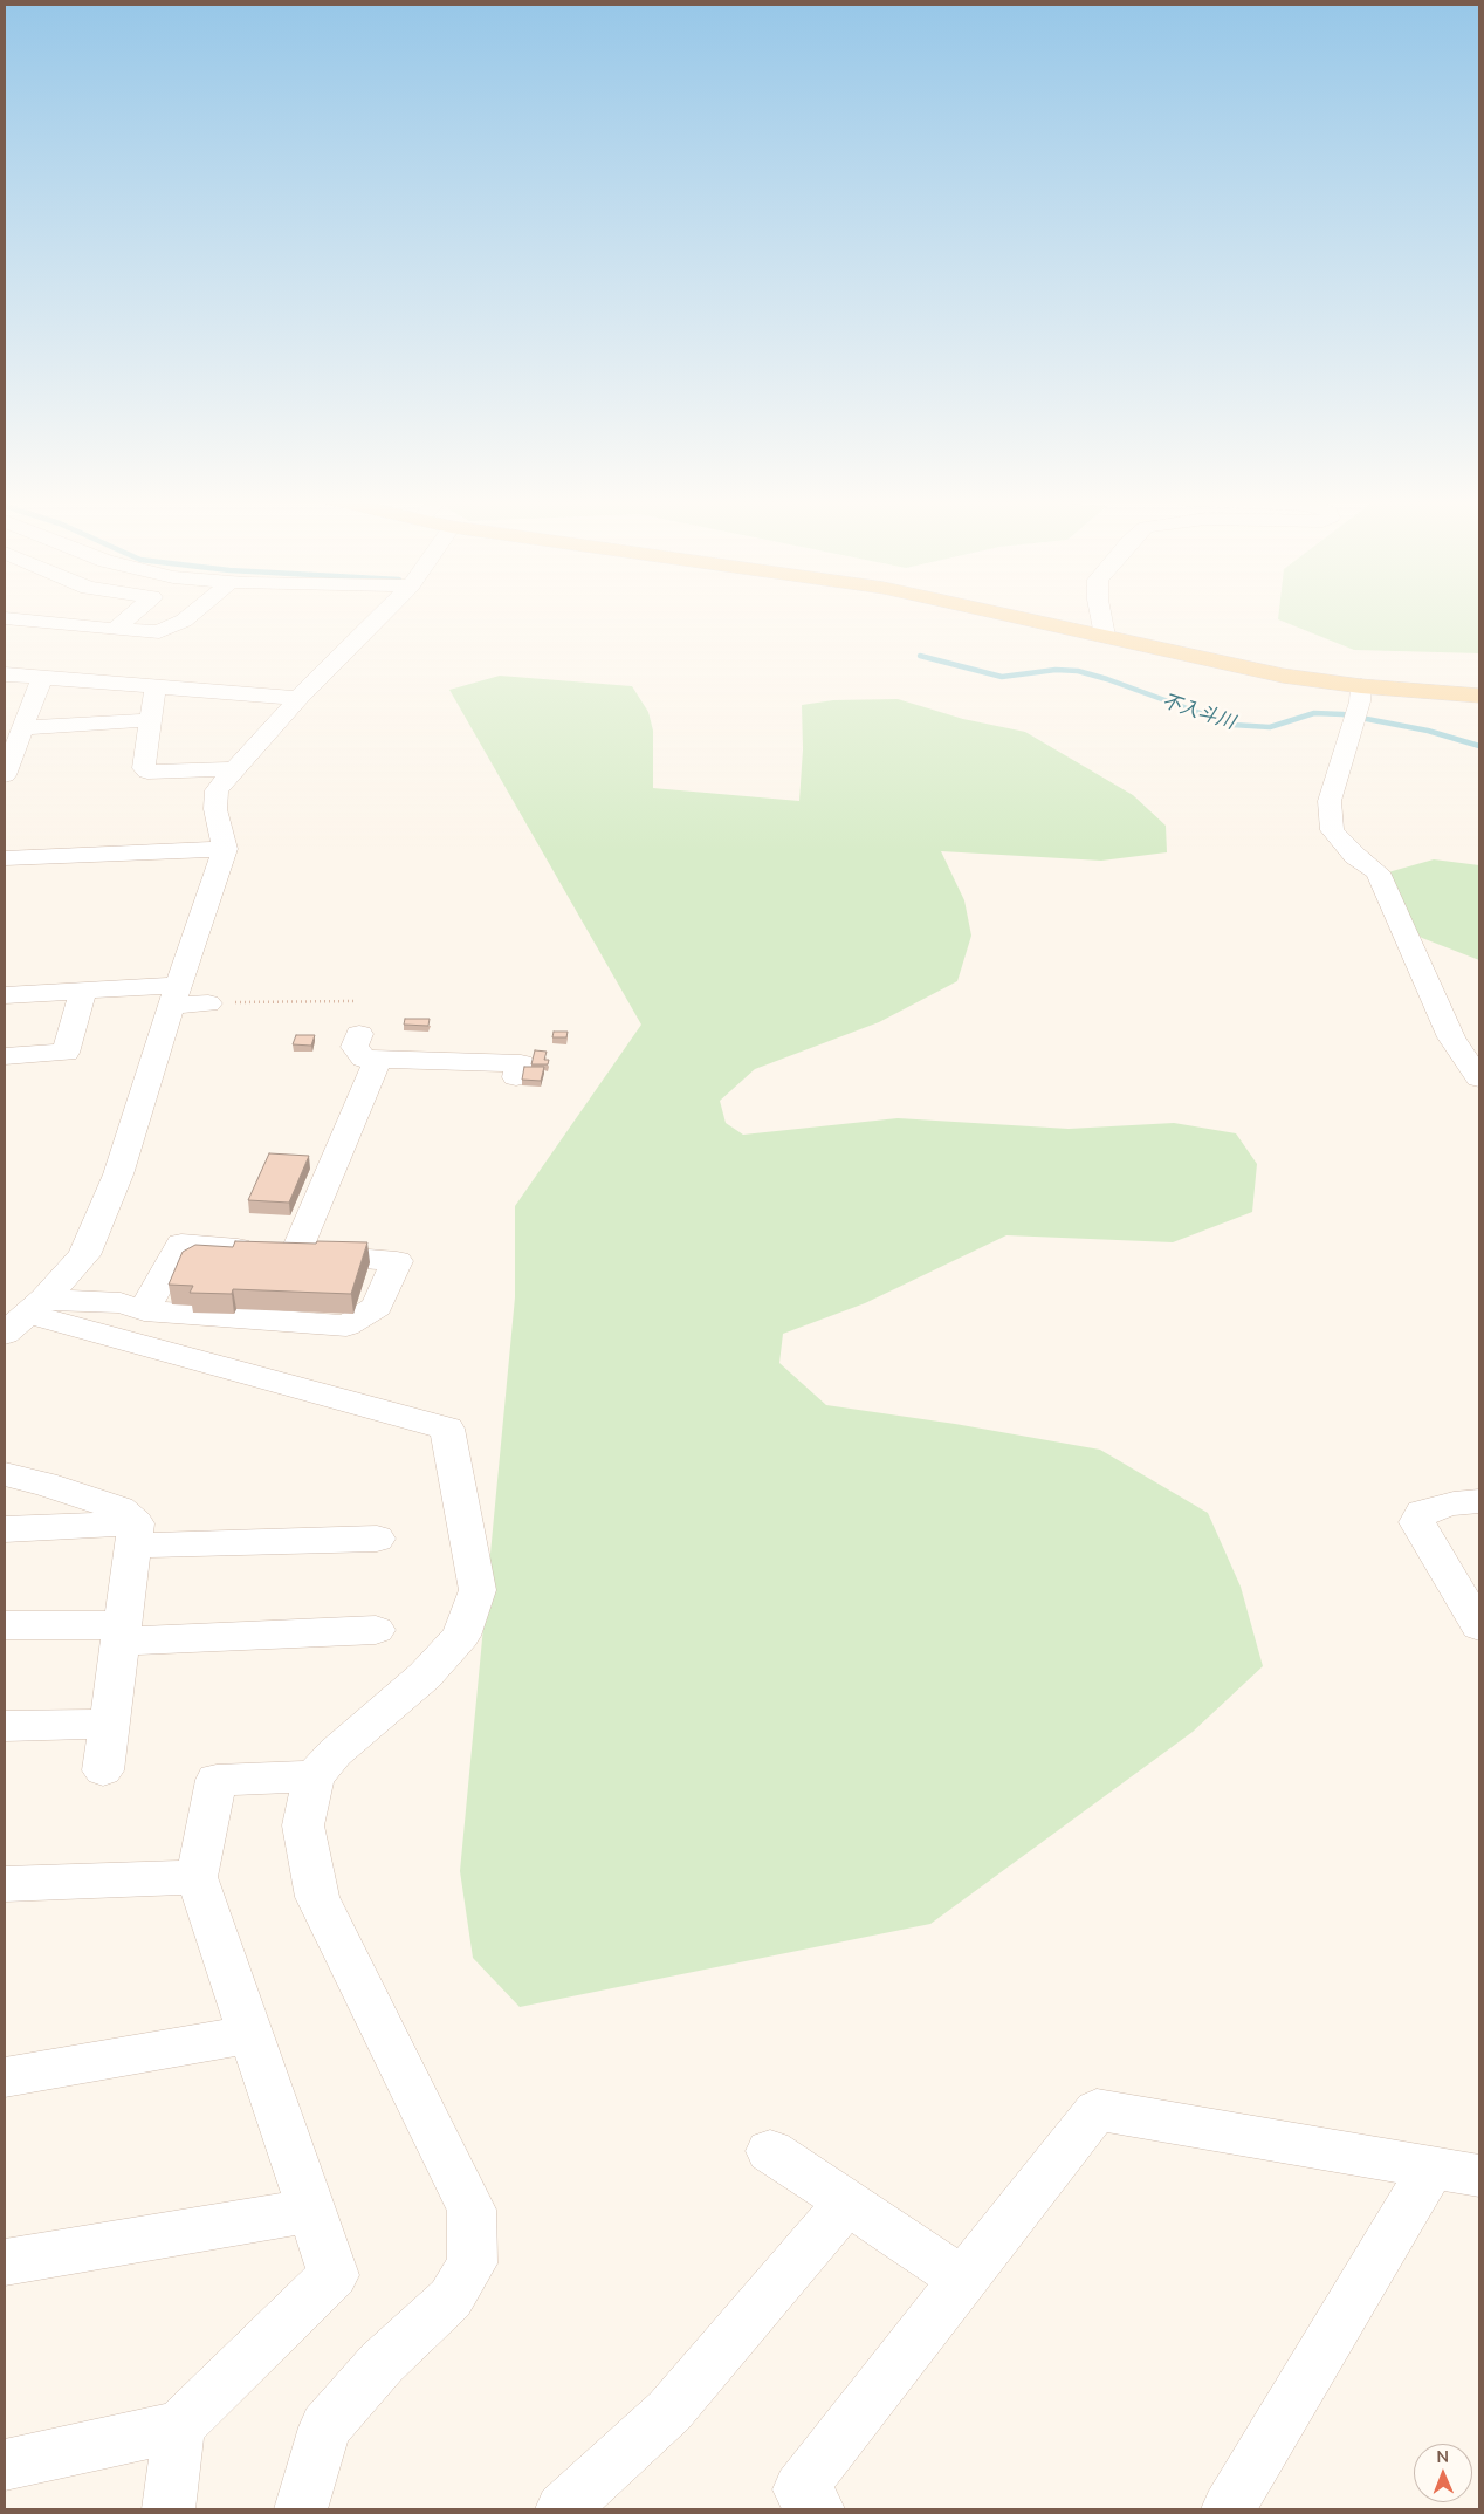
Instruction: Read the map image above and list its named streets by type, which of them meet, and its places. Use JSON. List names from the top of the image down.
{
  "water": ["不入斗川"],
  "north": "top"
}
